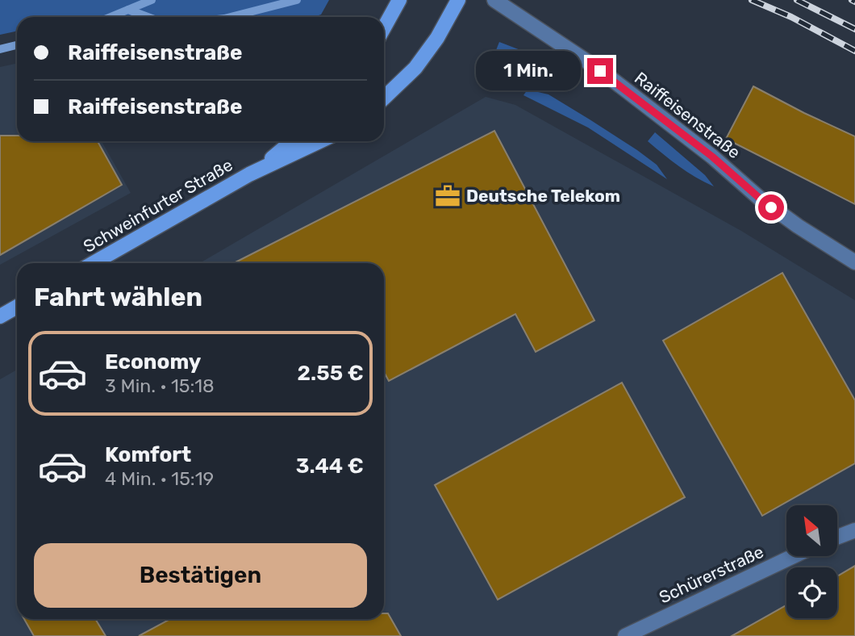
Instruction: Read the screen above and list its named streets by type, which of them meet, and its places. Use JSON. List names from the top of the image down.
{
  "streets": {
    "main road": ["Schweinfurter Straße"],
    "street": ["Raiffeisenstraße", "Schürerstraße"]
  },
  "places": {
    "office": ["Deutsche Telekom"]
  },
  "north": "top left",
  "page": {
    "banner": ["Raiffeisenstraße", "Raiffeisenstraße"],
    "bubble": "1 Min.",
    "heading": "Fahrt wählen",
    "list": [
      {
        "name": "Economy",
        "note": "3 Min. · 15:18",
        "value": "2.55 €"
      },
      {
        "name": "Komfort",
        "note": "4 Min. · 15:19",
        "value": "3.44 €"
      }
    ],
    "buttons": "Bestätigen"
  }
}
